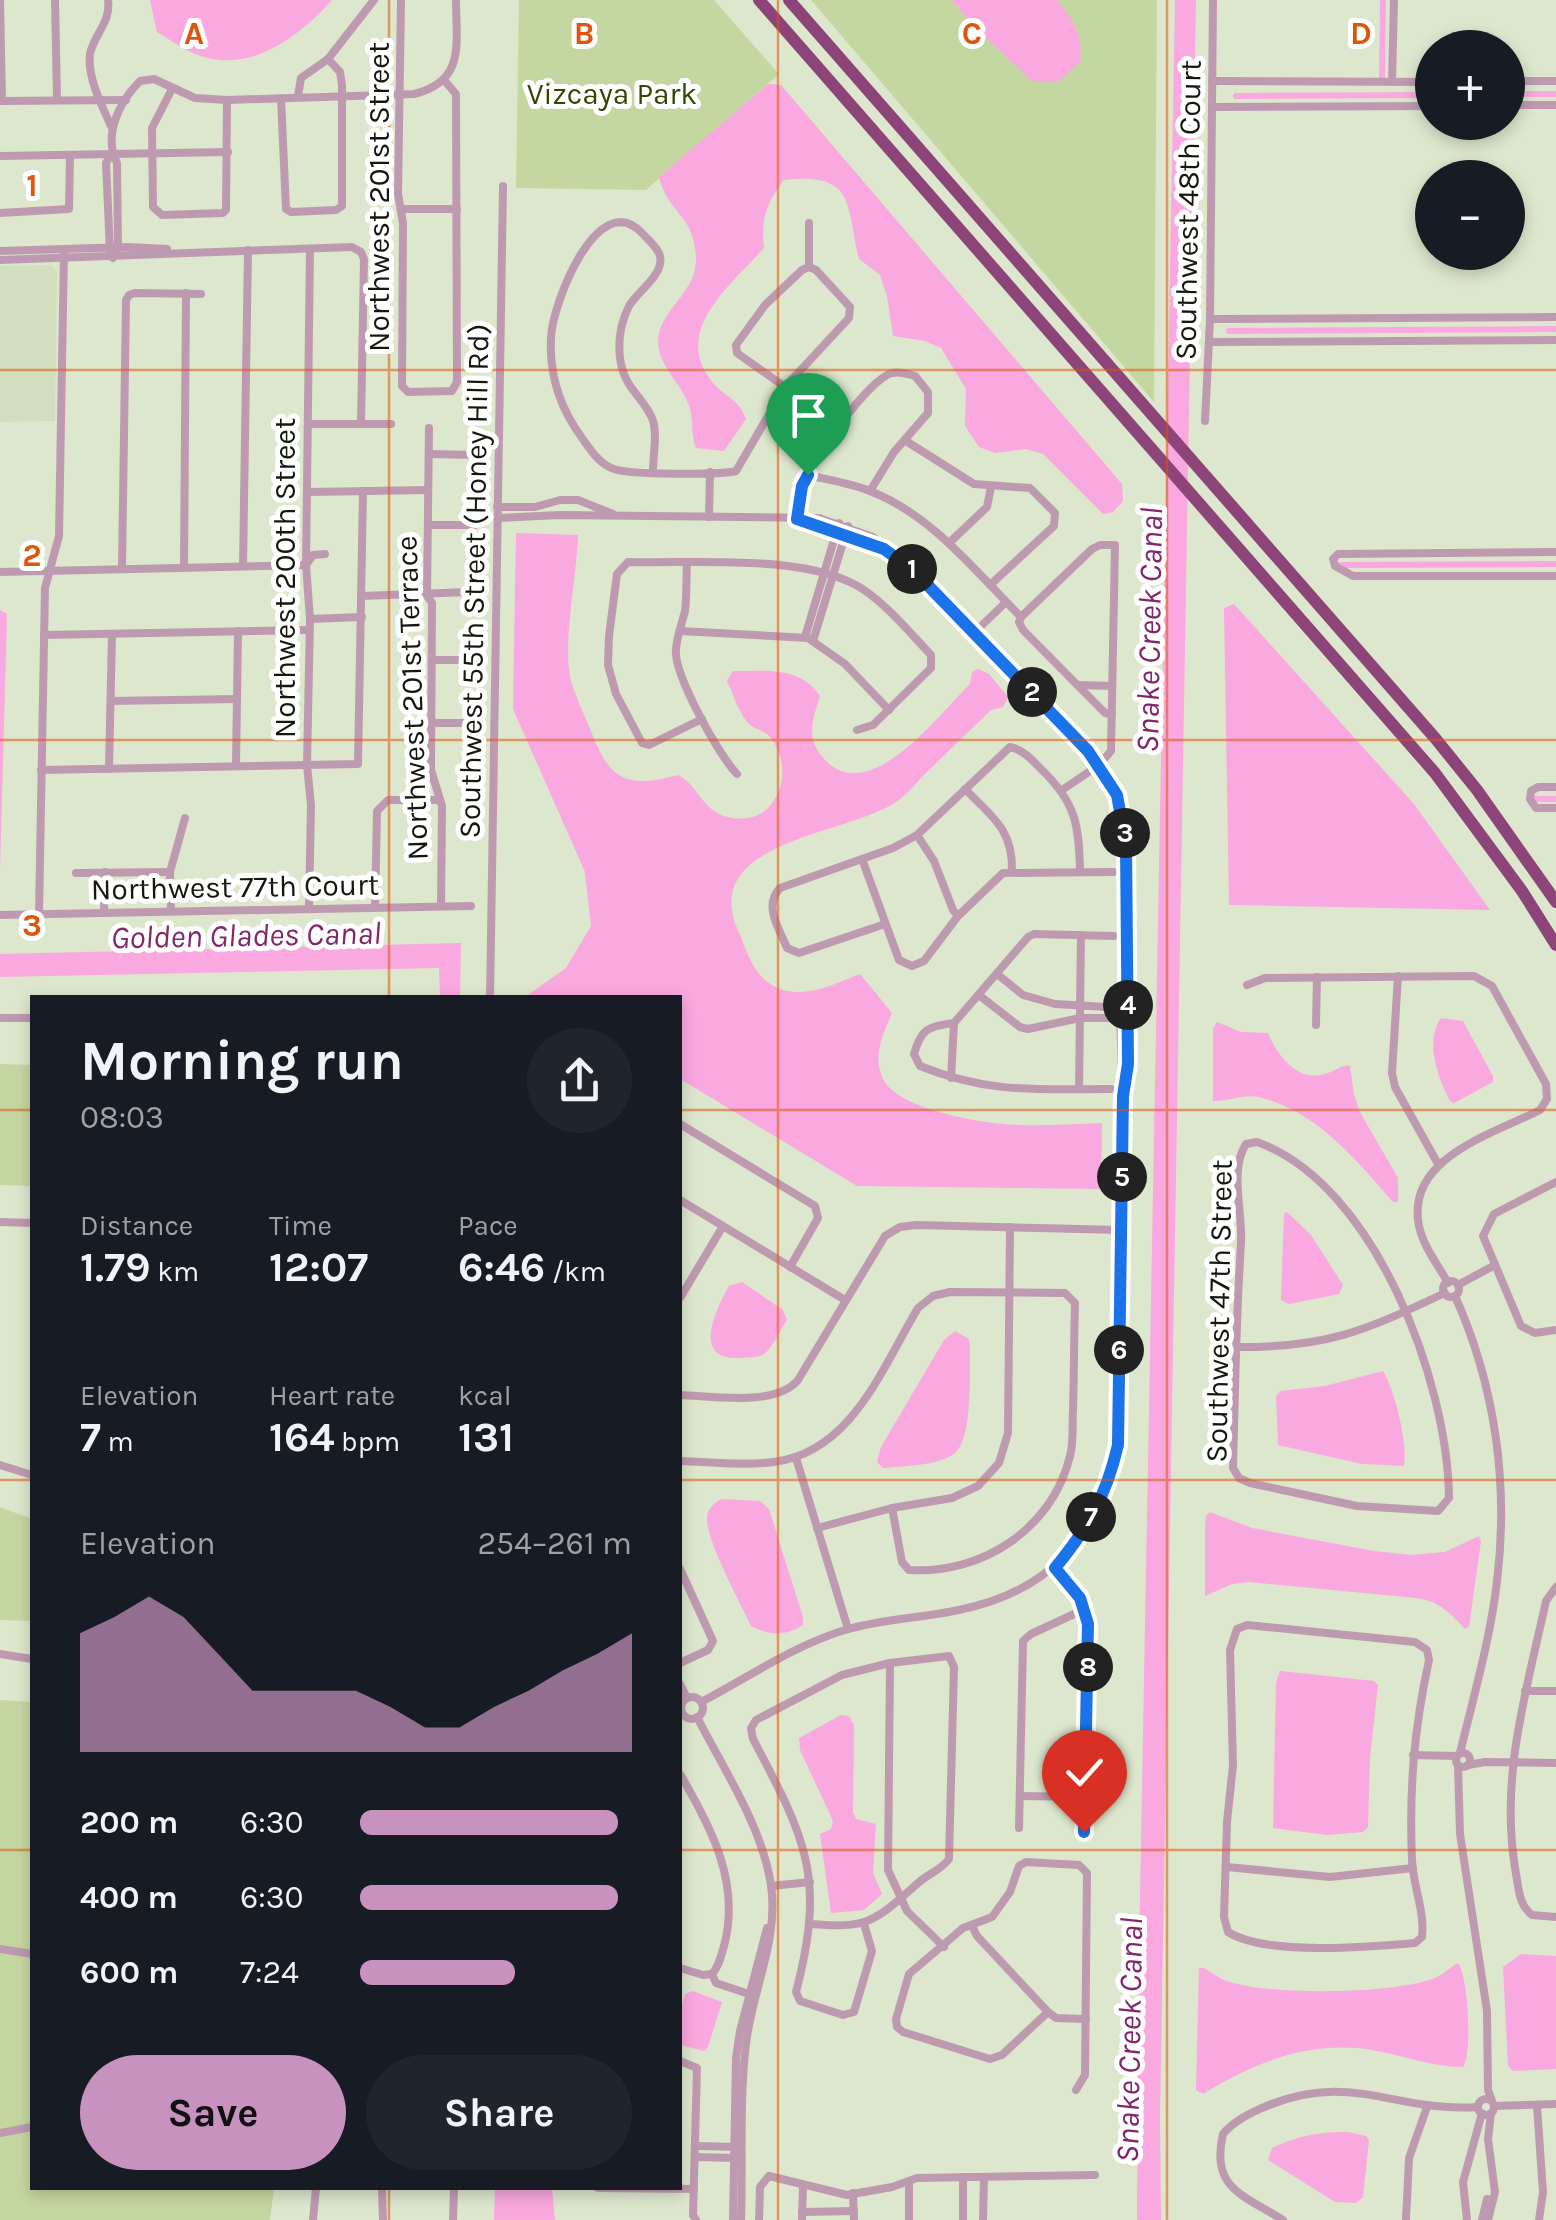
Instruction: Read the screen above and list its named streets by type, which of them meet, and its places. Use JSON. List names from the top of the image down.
{
  "streets": {
    "street": [
      "Northwest 201st Street",
      "Southwest 48th Court",
      "Northwest 200th Street",
      "Southwest 55th Street (Honey Hill Rd)",
      "Northwest 201st Terrace",
      "Northwest 77th Court",
      "Southwest 47th Street"
    ]
  },
  "crossings": [
    ["Northwest 200th Street", "Northwest 77th Court"],
    ["Northwest 201st Terrace", "Northwest 77th Court"]
  ],
  "water": ["Snake Creek Canal", "Golden Glades Canal"],
  "parks": ["Vizcaya Park"],
  "page": {
    "map_buttons": ["+", "−"],
    "pins": [
      "1",
      "2",
      "3",
      "4",
      "5",
      "6",
      "7",
      "8"
    ],
    "heading": ["Morning run", "08:03"],
    "stats": [
      ["Distance", "1.79 km"],
      ["Time", "12:07"],
      ["Pace", "6:46 /km"],
      ["Elevation", "7 m"],
      ["Heart rate", "164 bpm"],
      ["kcal", "131"]
    ],
    "chart": ["Elevation", "254–261 m"],
    "list": [
      {
        "name": "200 m",
        "note": "6:30"
      },
      {
        "name": "400 m",
        "note": "6:30"
      },
      {
        "name": "600 m",
        "note": "7:24"
      }
    ],
    "buttons": ["Save", "Share"]
  },
  "grid": {
    "columns": [
      "A",
      "B",
      "C",
      "D"
    ],
    "rows": ["1", "2", "3"]
  }
}
